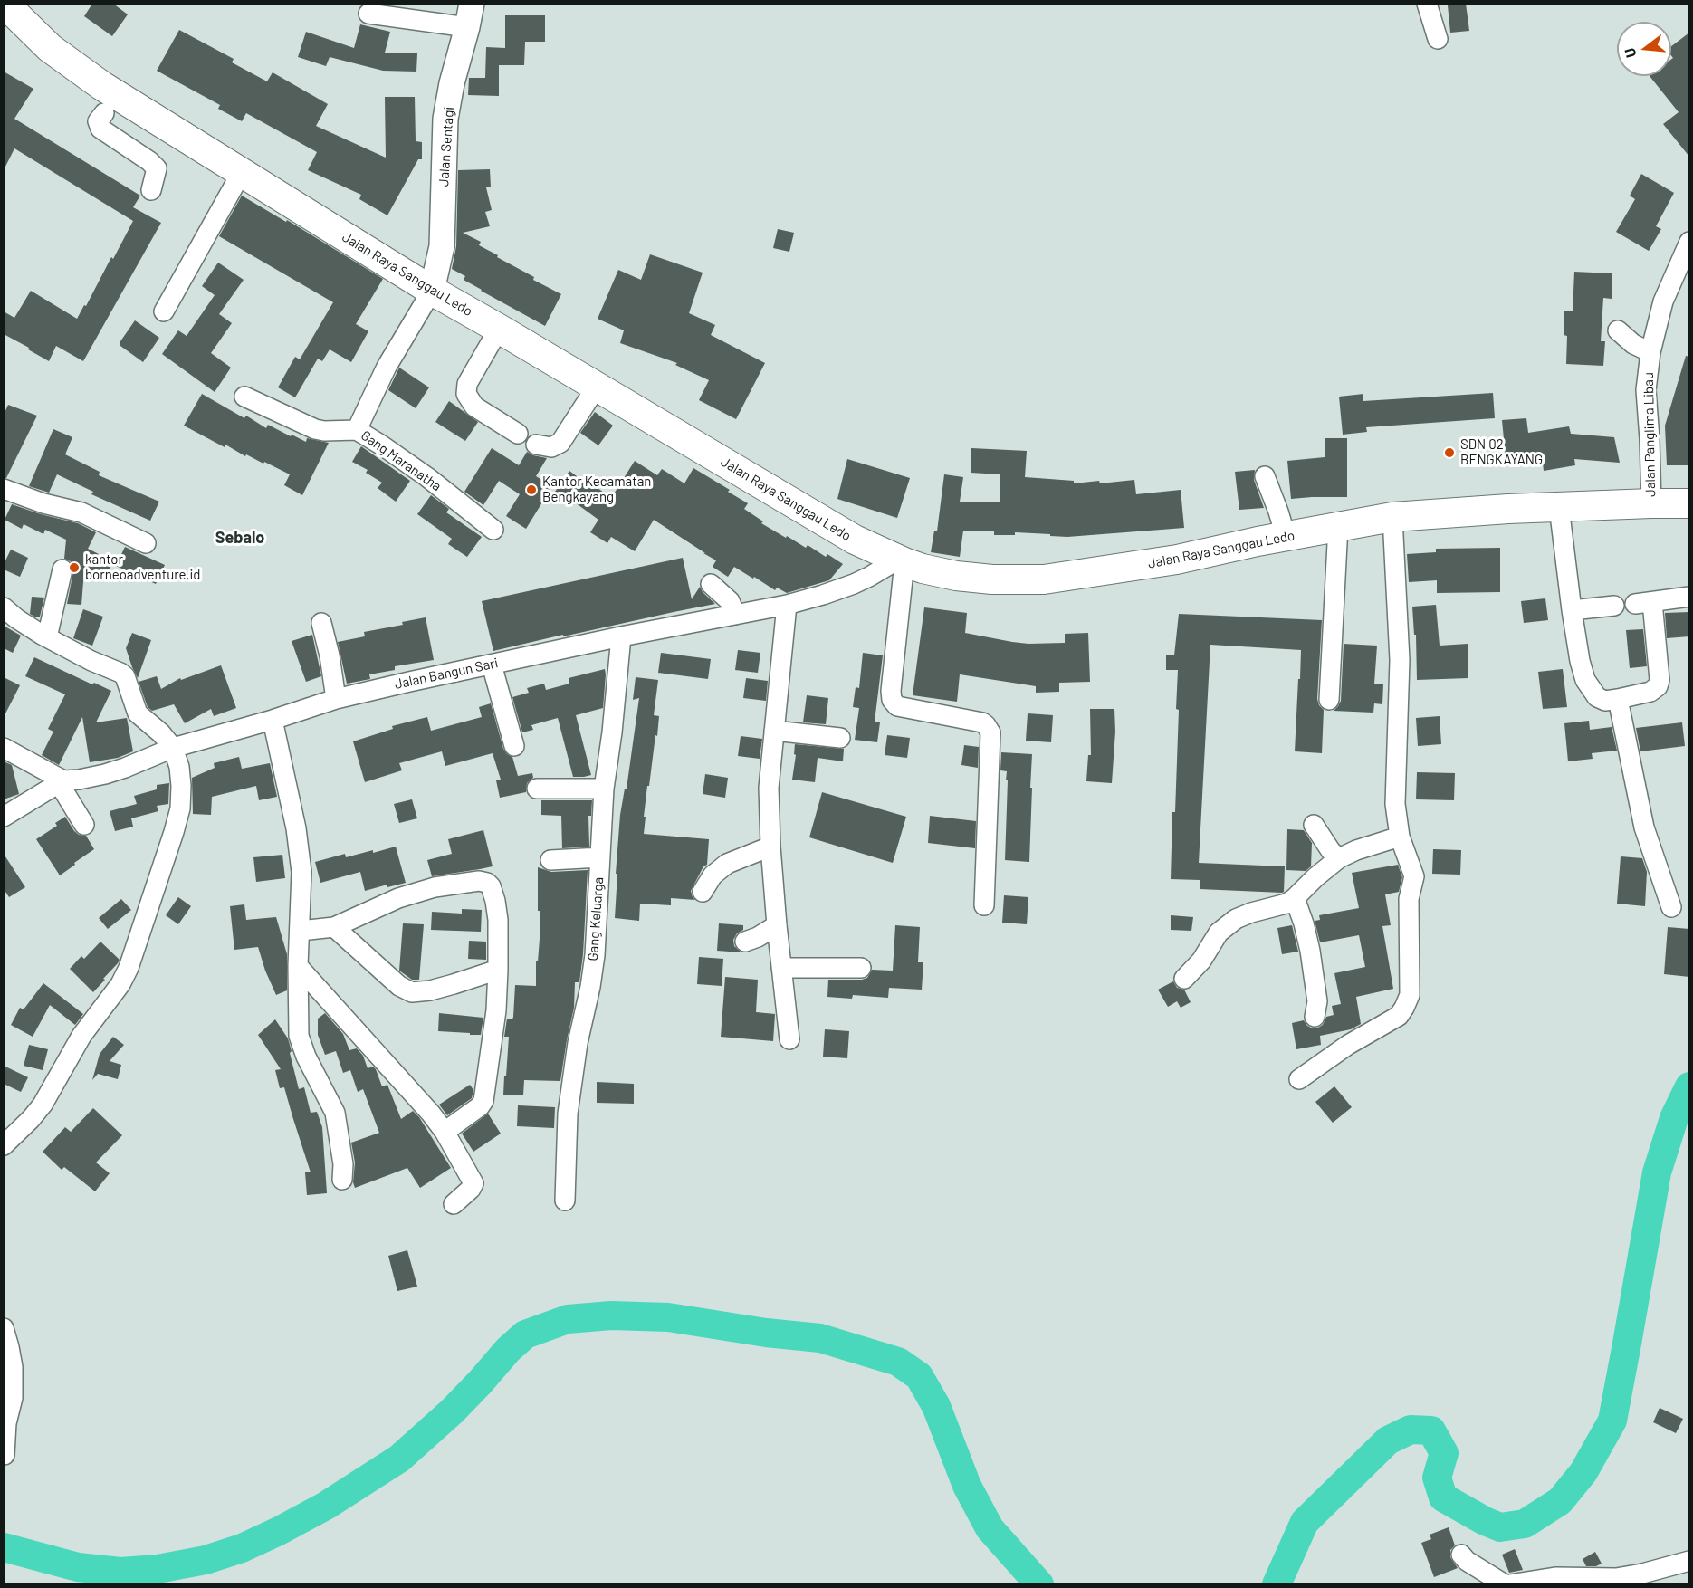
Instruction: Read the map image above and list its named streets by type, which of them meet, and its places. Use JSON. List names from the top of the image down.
{
  "streets": {
    "highway": ["Jalan Raya Sanggau Ledo"],
    "main road": ["Jalan Sentagi"],
    "street": [
      "Jalan Panglima Libau",
      "Gang Maranatha",
      "Jalan Bangun Sari",
      "Gang Keluarga"
    ]
  },
  "crossings": [
    ["Jalan Sentagi", "Jalan Raya Sanggau Ledo"],
    ["Jalan Sentagi", "Gang Maranatha"],
    ["Jalan Raya Sanggau Ledo", "Jalan Panglima Libau"],
    ["Jalan Raya Sanggau Ledo", "Gang Maranatha"],
    ["Jalan Raya Sanggau Ledo", "Jalan Bangun Sari"],
    ["Jalan Bangun Sari", "Gang Keluarga"]
  ],
  "districts": ["Sebalo"],
  "places": ["SDN 02 BENGKAYANG", "Kantor Kecamatan Bengkayang", "kantor borneoadventure.id"],
  "north": "left"
}
